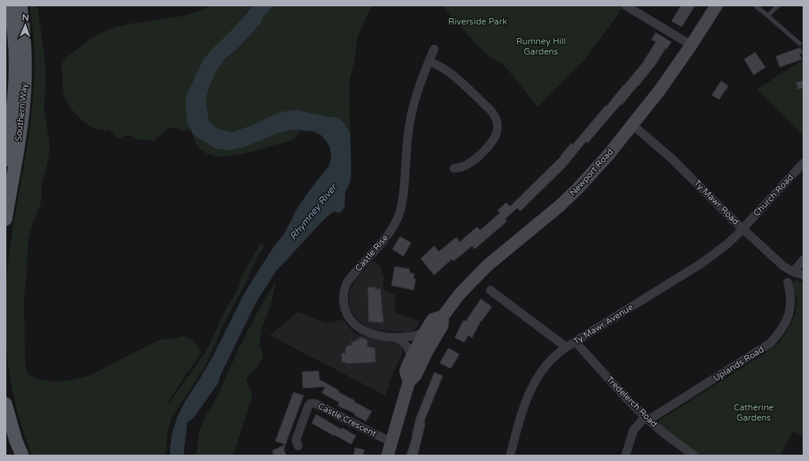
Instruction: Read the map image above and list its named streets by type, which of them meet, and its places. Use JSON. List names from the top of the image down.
{
  "streets": {
    "main road": ["Southern Way", "Newport Road"],
    "street": [
      "Church Road",
      "Ty Mawr Road",
      "Castle Rise",
      "Ty Mawr Avenue",
      "Uplands Road",
      "Tredelerch Road",
      "Castle Crescent"
    ]
  },
  "crossings": [
    ["Newport Road", "Ty Mawr Road"],
    ["Newport Road", "Castle Rise"],
    ["Newport Road", "Castle Crescent"],
    ["Church Road", "Ty Mawr Road"],
    ["Church Road", "Ty Mawr Avenue"],
    ["Ty Mawr Road", "Ty Mawr Avenue"],
    ["Ty Mawr Avenue", "Tredelerch Road"],
    ["Uplands Road", "Tredelerch Road"]
  ],
  "water": ["Rhymney River"],
  "parks": ["Riverside Park", "Rumney Hill Gardens", "Catherine Gardens"],
  "north": "top"
}
